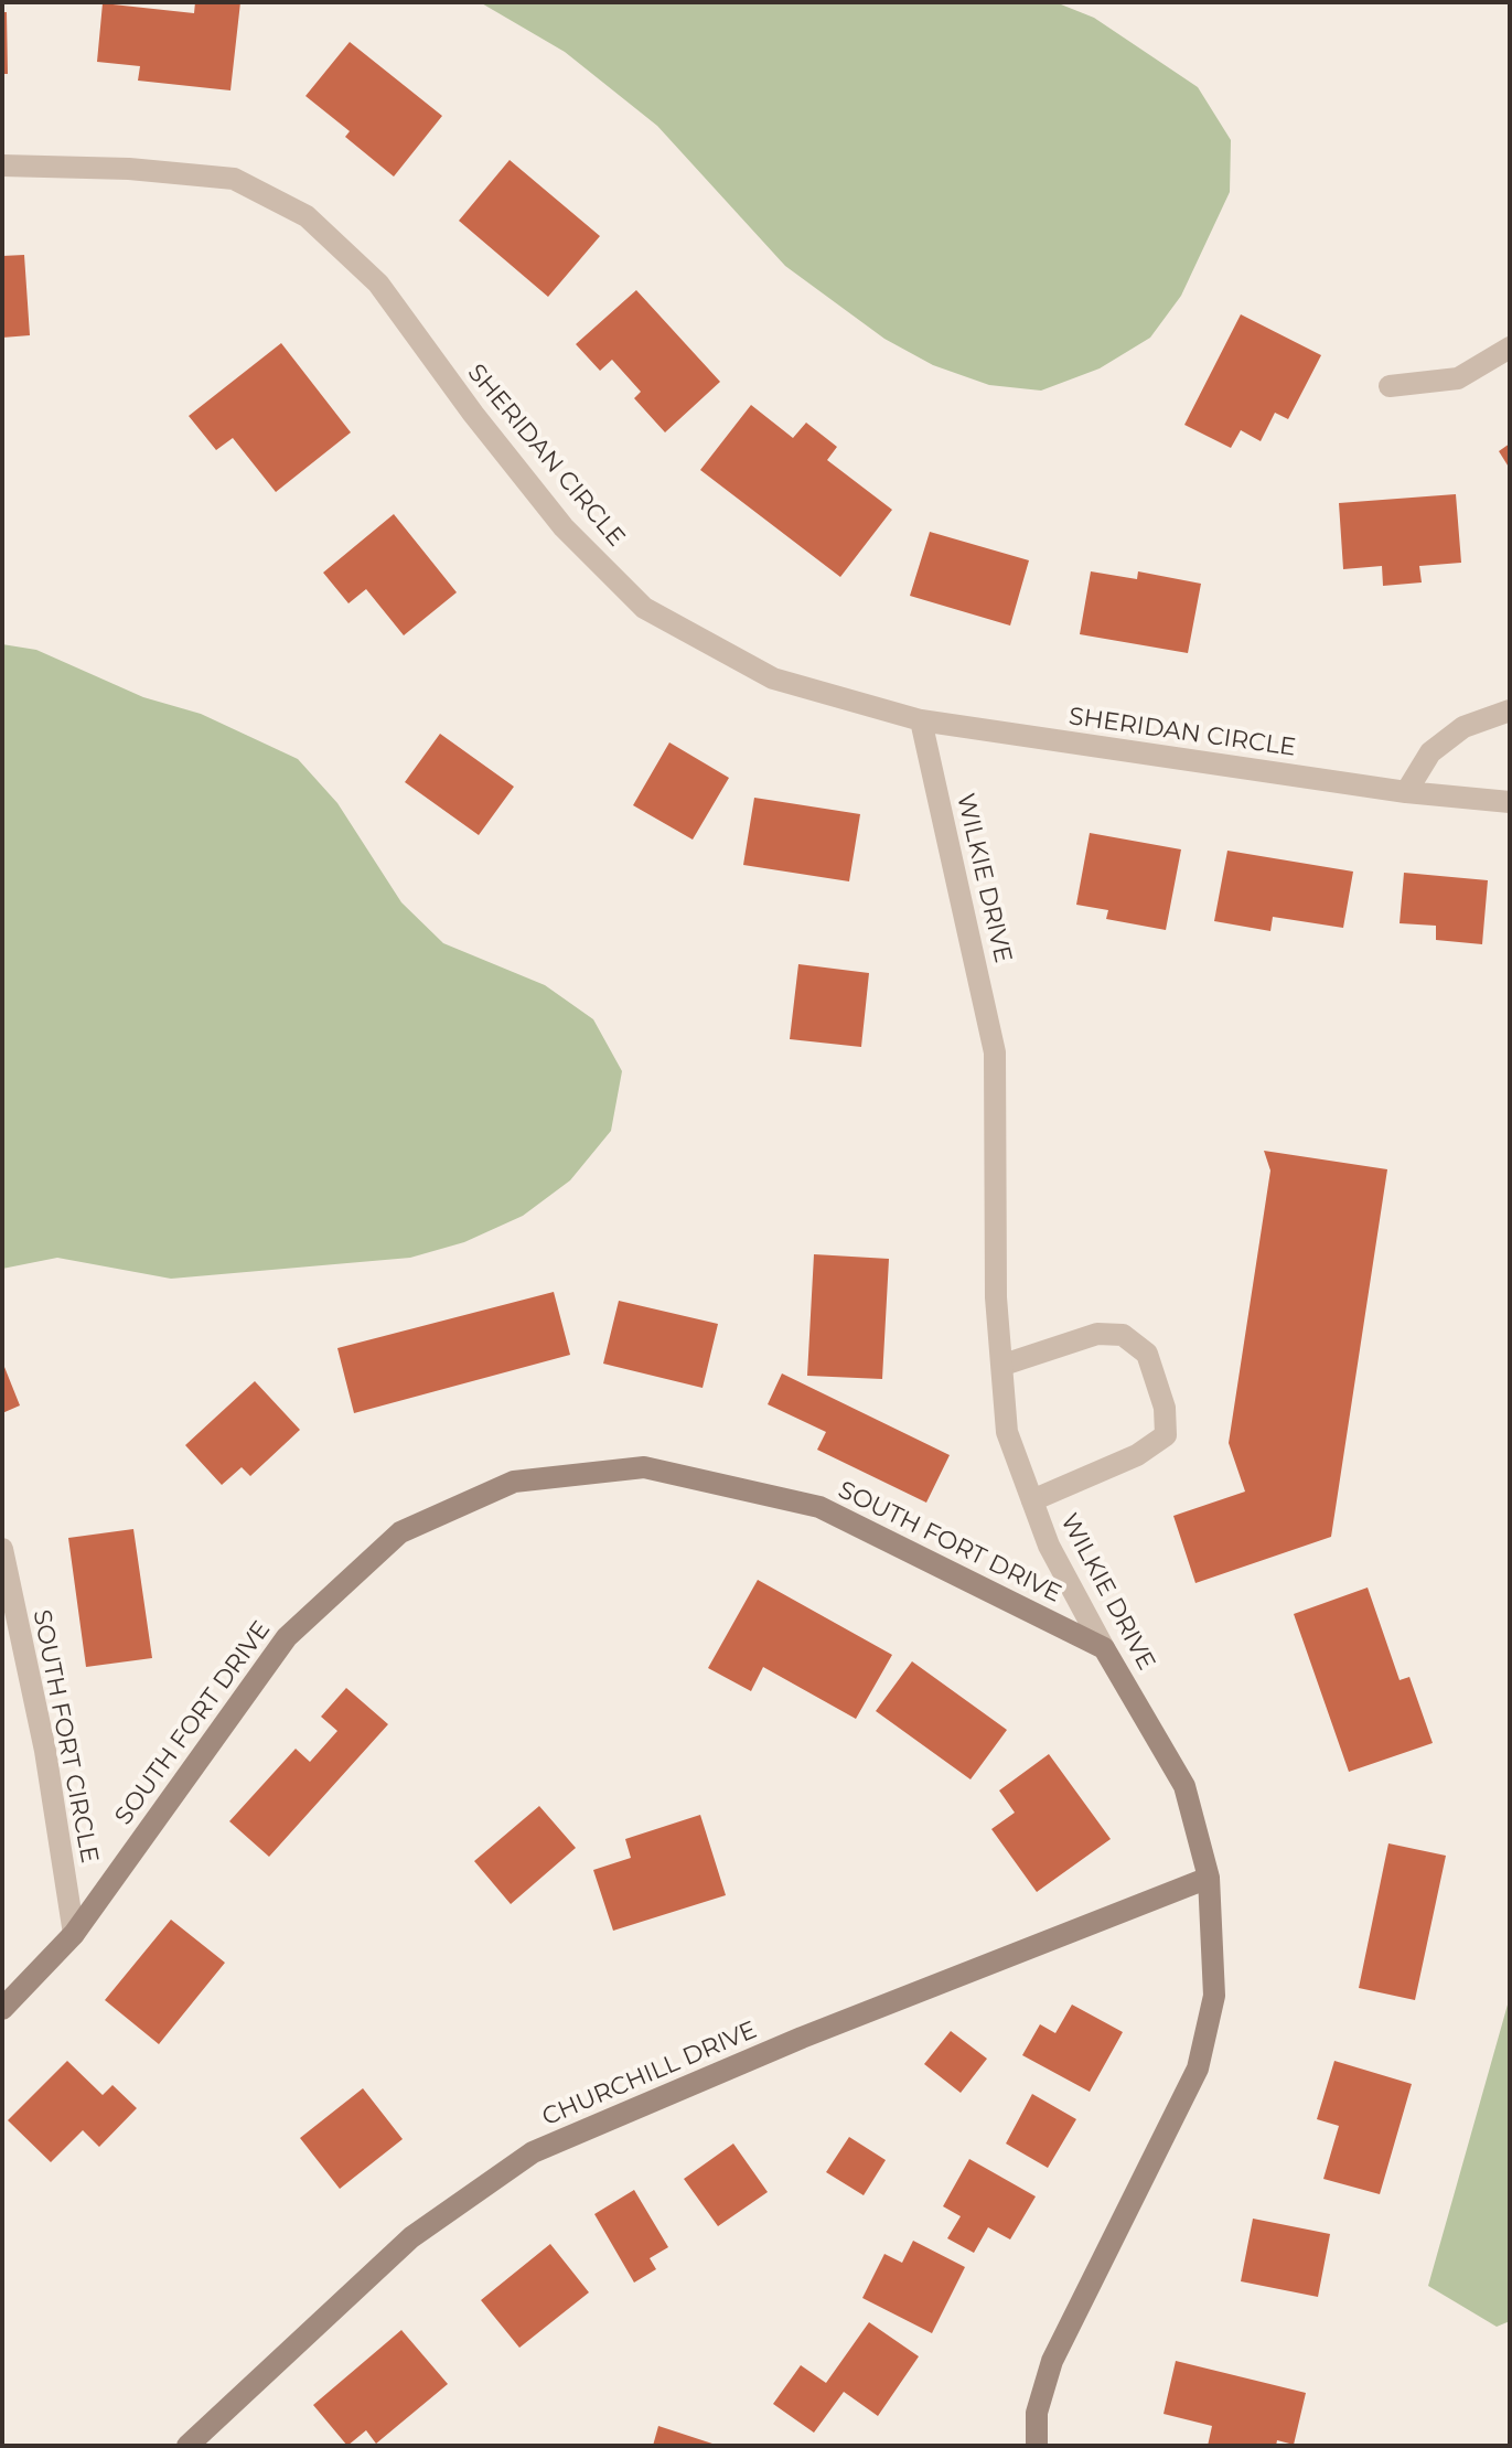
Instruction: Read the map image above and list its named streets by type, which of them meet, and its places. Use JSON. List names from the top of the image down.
{
  "streets": {
    "street": [
      "SHERIDAN CIRCLE",
      "WILKIE DRIVE",
      "SOUTH FORT DRIVE",
      "SOUTH FORT CIRCLE",
      "CHURCHILL DRIVE"
    ]
  },
  "crossings": [
    ["SHERIDAN CIRCLE", "WILKIE DRIVE"],
    ["WILKIE DRIVE", "SOUTH FORT DRIVE"],
    ["WILKIE DRIVE", "CHURCHILL DRIVE"],
    ["SOUTH FORT DRIVE", "SOUTH FORT CIRCLE"]
  ]
}
